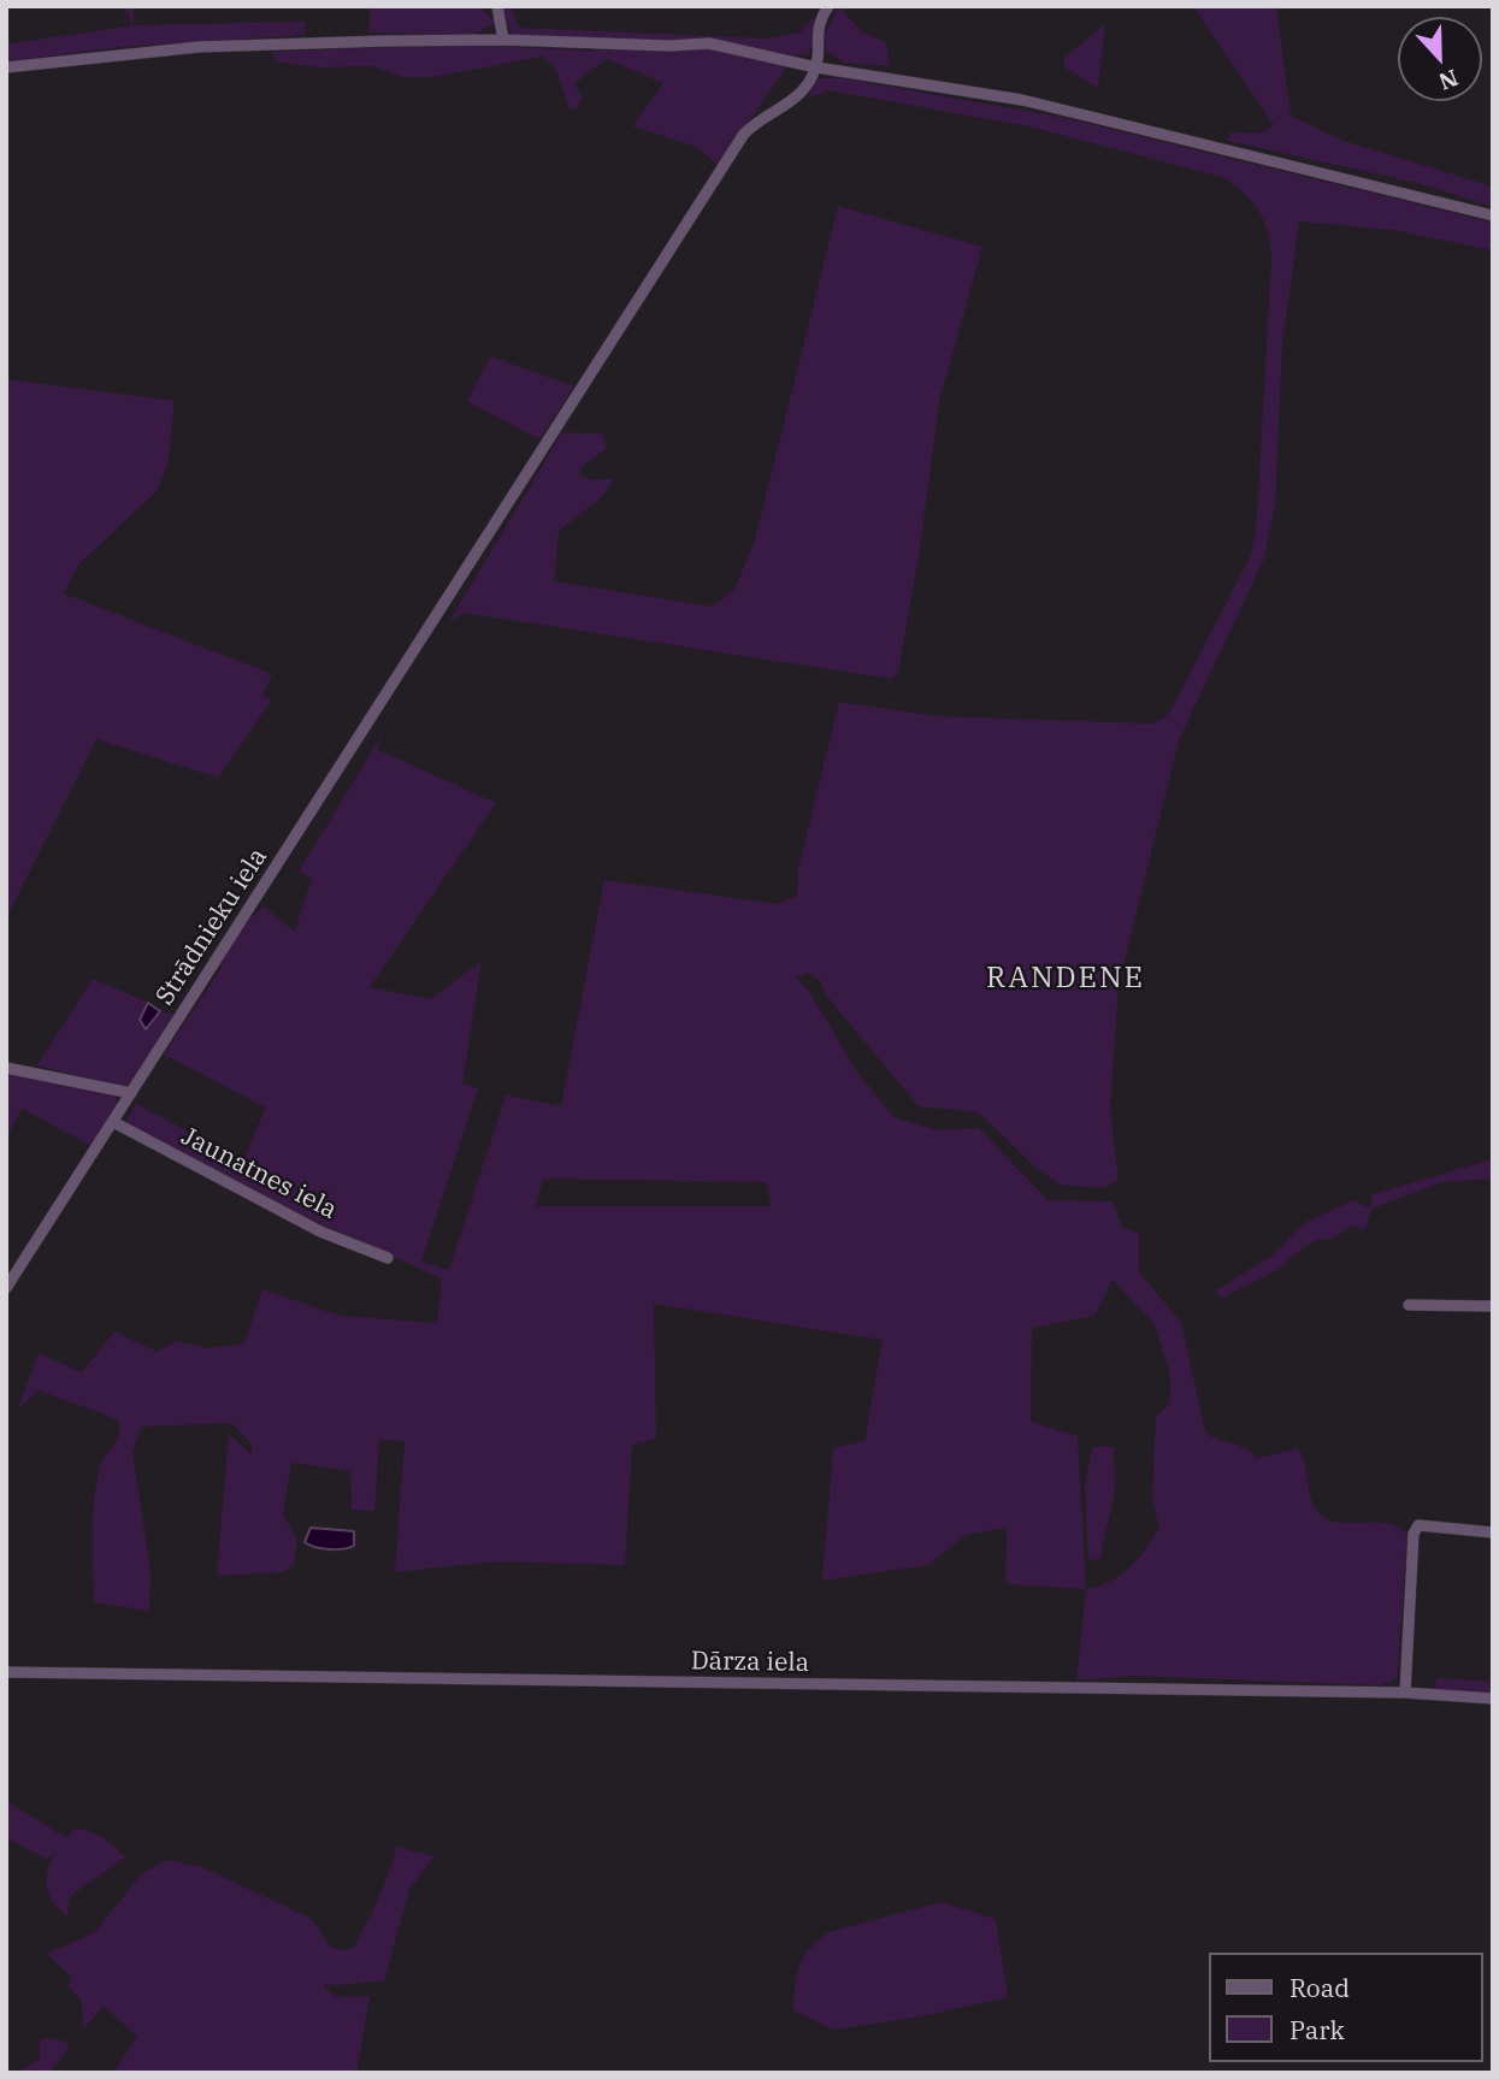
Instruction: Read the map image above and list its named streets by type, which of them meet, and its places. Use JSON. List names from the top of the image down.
{
  "streets": {
    "street": ["Strādnieku iela", "Jaunatnes iela", "Dārza iela"]
  },
  "crossings": [
    ["Strādnieku iela", "Jaunatnes iela"]
  ],
  "districts": ["RANDENE"],
  "legend": ["Road", "Park"],
  "north": "bottom"
}
